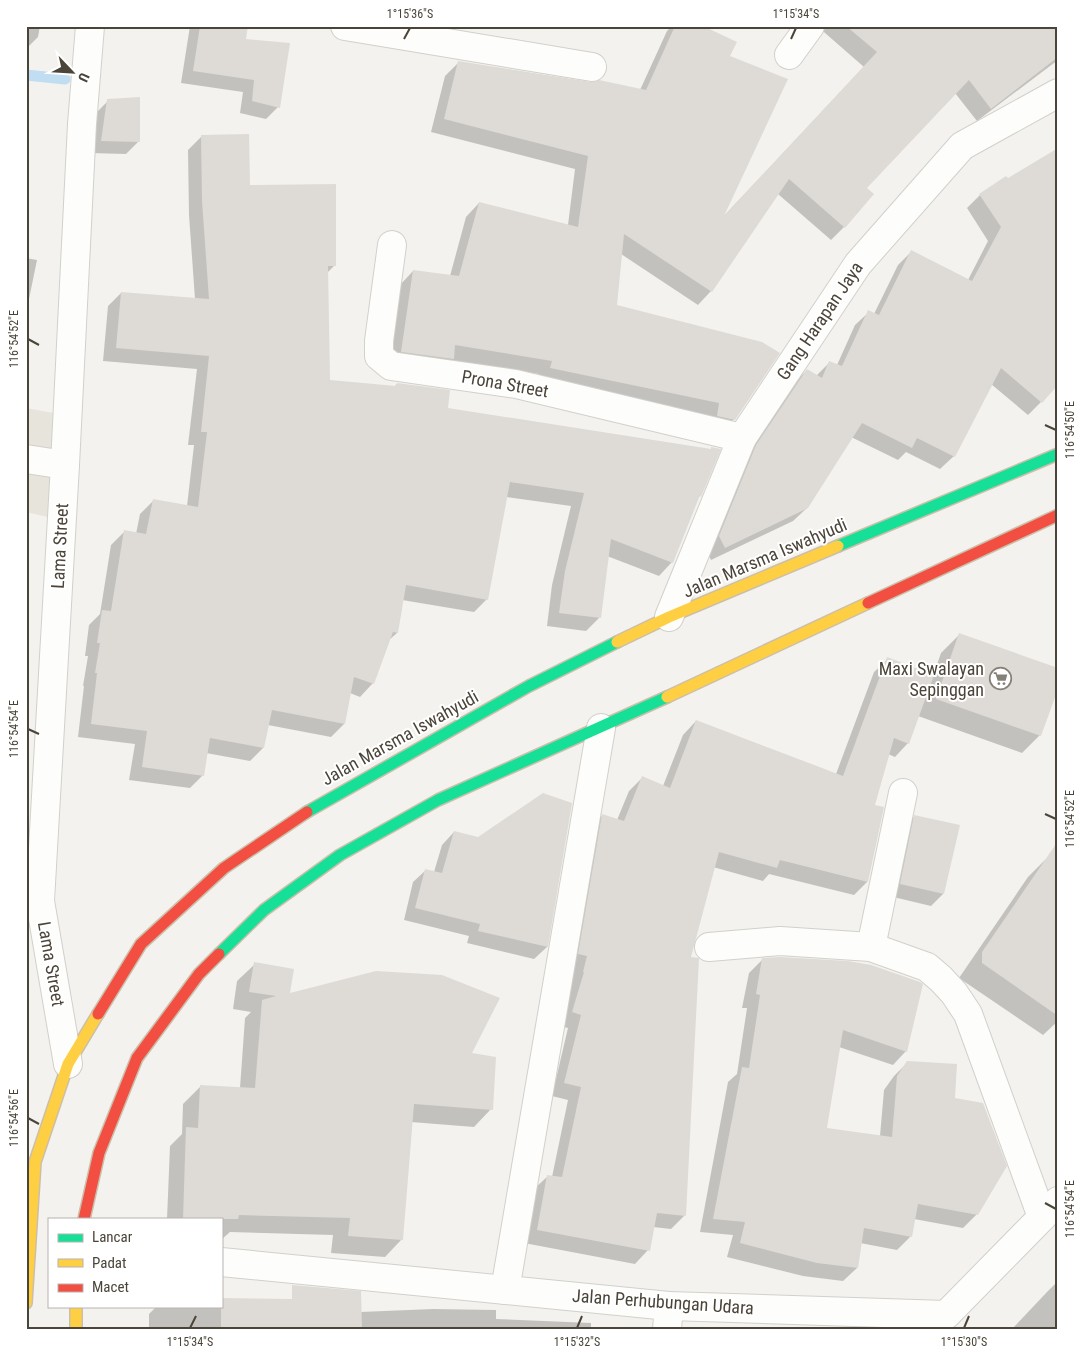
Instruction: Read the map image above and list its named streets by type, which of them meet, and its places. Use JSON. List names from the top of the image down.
{
  "streets": {
    "highway": ["Jalan Marsma Iswahyudi"],
    "street": [
      "Gang Harapan Jaya",
      "Prona Street",
      "Lama Street",
      "Jalan Perhubungan Udara"
    ]
  },
  "crossings": [
    ["Gang Harapan Jaya", "Prona Street"],
    ["Gang Harapan Jaya", "Jalan Marsma Iswahyudi"],
    ["Lama Street", "Jalan Marsma Iswahyudi"]
  ],
  "places": {
    "supermarket": ["Maxi Swalayan Sepinggan"]
  },
  "legend": ["Lancar", "Padat", "Macet"],
  "north": "bottom right",
  "coordinates": [
    "1°15'36\"S",
    "1°15'34\"S",
    "116°54'52\"E",
    "116°54'50\"E",
    "116°54'54\"E",
    "116°54'56\"E",
    "1°15'32\"S",
    "1°15'30\"S"
  ]
}
